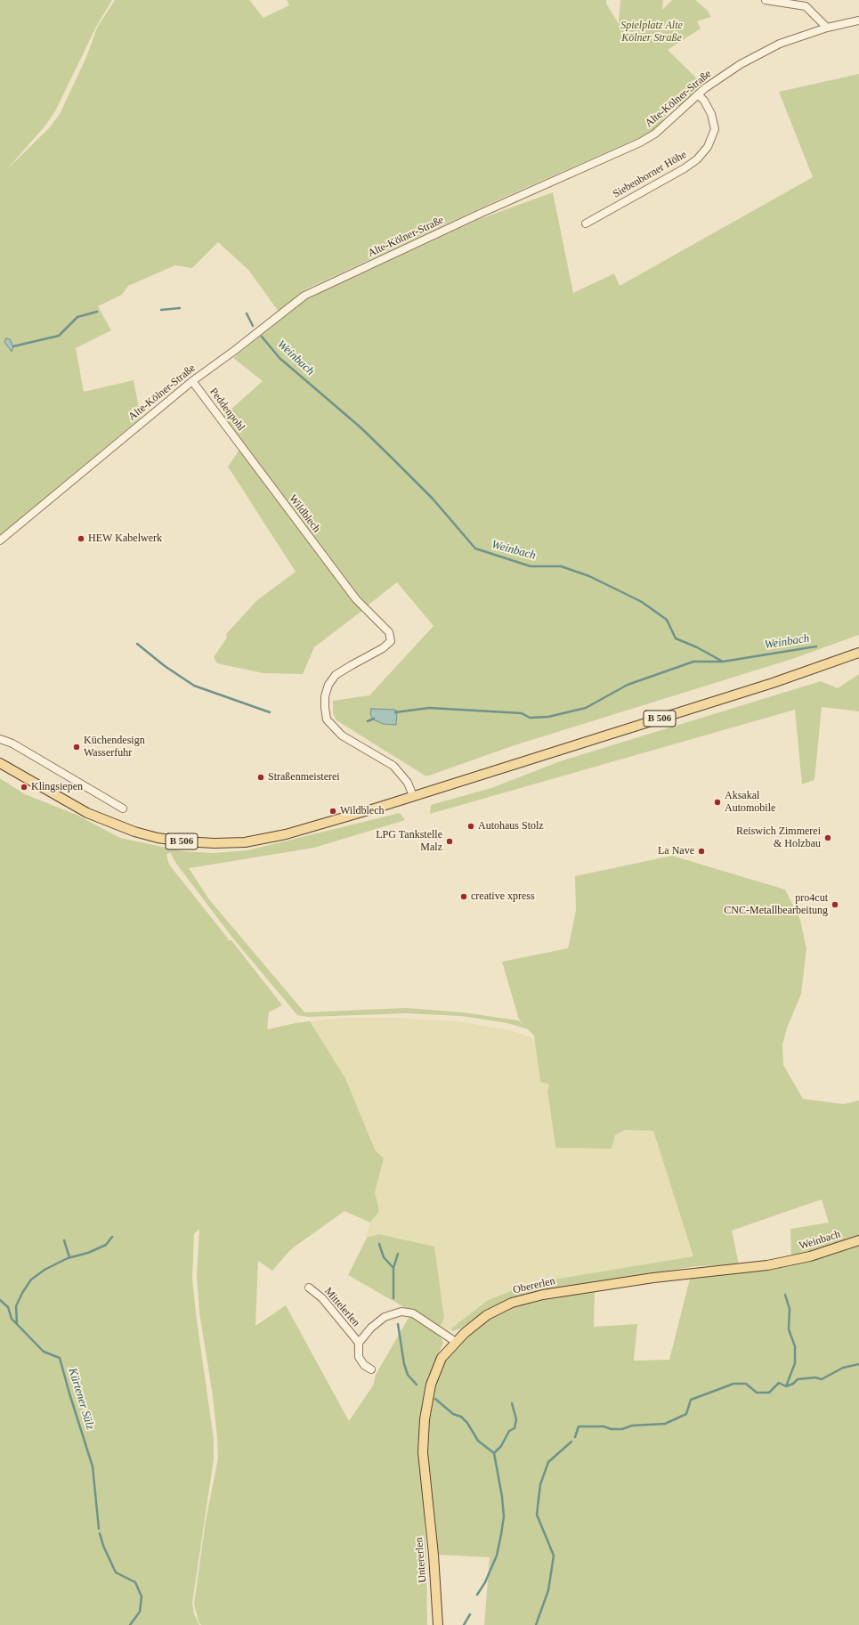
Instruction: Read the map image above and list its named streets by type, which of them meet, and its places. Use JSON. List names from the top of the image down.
{
  "streets": {
    "main road": [
      "B 506",
      "Weinbach",
      "Obererlen",
      "Untererlen"
    ],
    "street": [
      "Alte-Kölner-Straße",
      "Siebenborner Höhe",
      "Peddenpohl",
      "Wildblech",
      "Mittelerlen"
    ]
  },
  "crossings": [
    ["Alte-Kölner-Straße", "Siebenborner Höhe"],
    ["Alte-Kölner-Straße", "Peddenpohl"],
    ["Peddenpohl", "Wildblech"],
    ["Wildblech", "B 506"],
    ["Weinbach", "Obererlen"],
    ["Obererlen", "Mittelerlen"],
    ["Obererlen", "Untererlen"]
  ],
  "water": ["Weinbach", "Kürtener Sülz"],
  "parks": ["Spielplatz Alte Kölner Straße"],
  "places": [
    "HEW Kabelwerk",
    "Küchendesign Wasserfuhr",
    "Straßenmeisterei",
    "Klingsiepen",
    "Aksakal Automobile",
    "Wildblech",
    "Autohaus Stolz",
    "Reiswich Zimmerei & Holzbau",
    "LPG Tankstelle Malz",
    "La Nave",
    "creative xpress",
    "pro4cut CNC-Metallbearbeitung"
  ]
}
